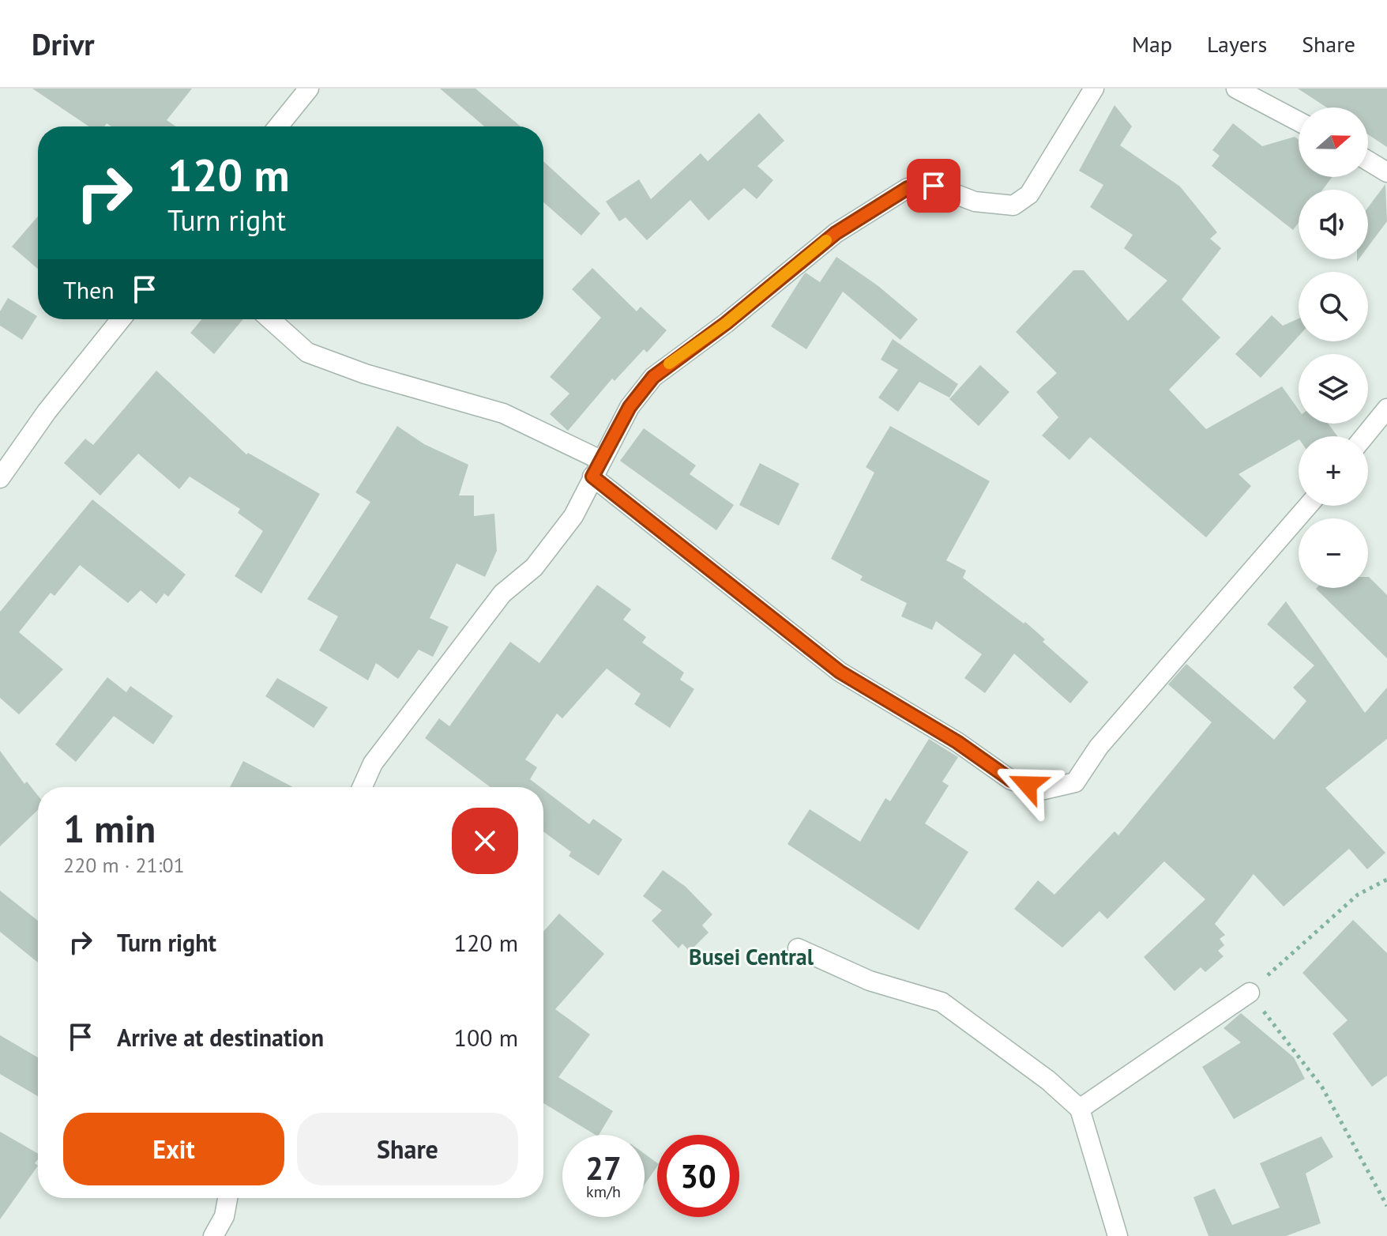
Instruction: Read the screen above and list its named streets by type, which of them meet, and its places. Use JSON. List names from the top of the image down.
{
  "districts": ["Busei Central"],
  "north": "right",
  "page": {
    "header": "Drivr",
    "nav": ["Map", "Layers", "Share"],
    "map_buttons": ["+", "−"],
    "turn": ["120 m", "Turn right"],
    "then": "Then",
    "heading": ["1 min", "220 m · 21:01"],
    "list": [
      {
        "name": "Turn right",
        "value": "120 m"
      },
      {
        "name": "Arrive at destination",
        "value": "100 m"
      }
    ],
    "buttons": ["Exit", "Share"],
    "speed": "27 km/h",
    "limit": "30"
  }
}
